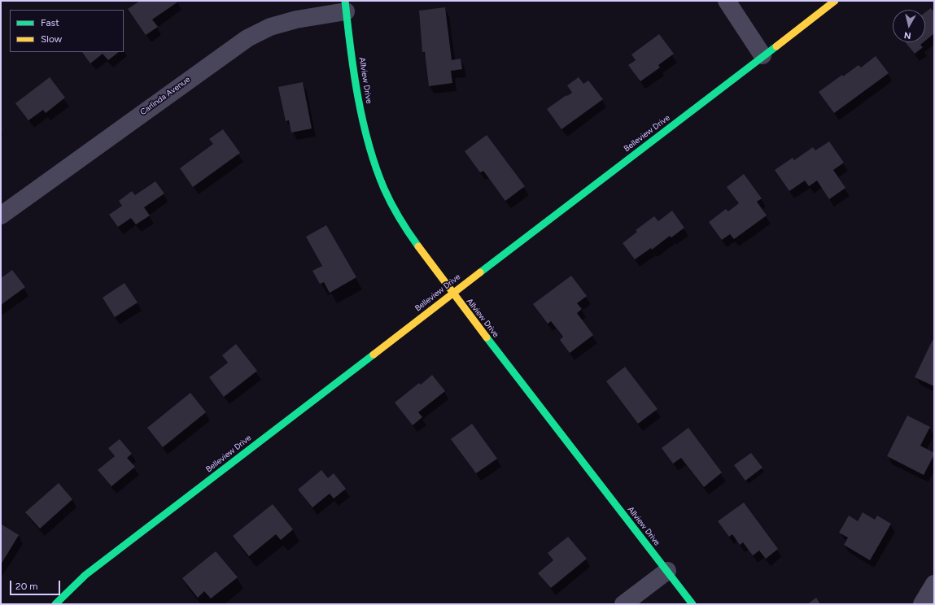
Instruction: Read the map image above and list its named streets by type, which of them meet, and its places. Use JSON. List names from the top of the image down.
{
  "streets": {
    "street": ["Allview Drive", "Carlinda Avenue", "Belleview Drive"]
  },
  "crossings": [
    ["Allview Drive", "Carlinda Avenue"],
    ["Allview Drive", "Belleview Drive"]
  ],
  "legend": ["Fast", "Slow"],
  "scale_bar": "20 m",
  "north": "bottom"
}
